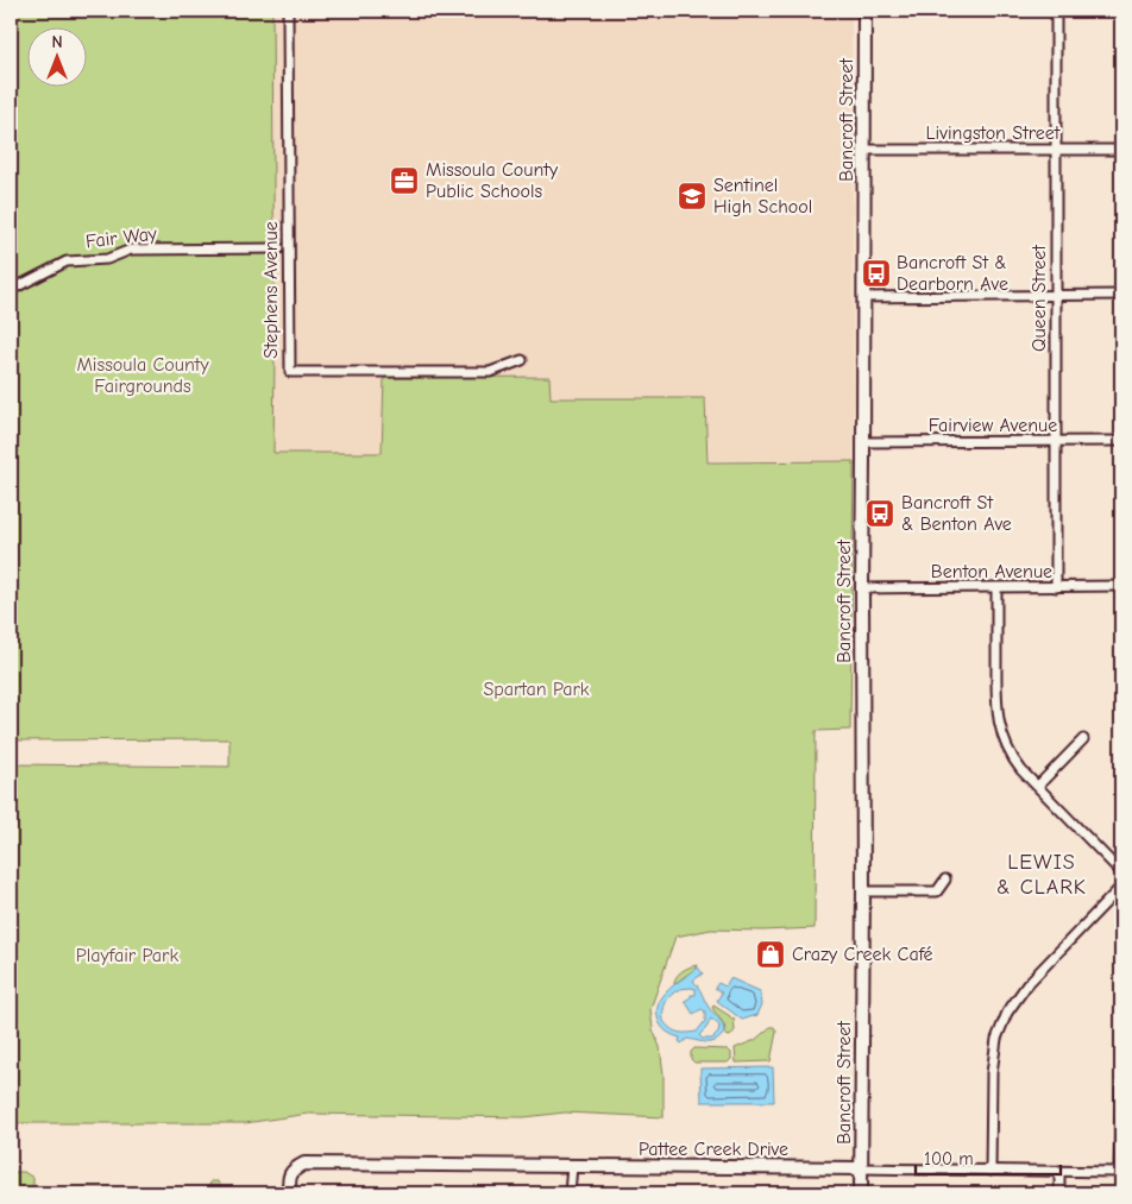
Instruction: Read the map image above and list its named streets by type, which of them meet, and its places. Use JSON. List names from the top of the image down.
{
  "streets": {
    "street": [
      "Bancroft Street",
      "Livingston Street",
      "Fair Way",
      "Stephens Avenue",
      "Queen Street",
      "Fairview Avenue",
      "Benton Avenue",
      "Pattee Creek Drive"
    ]
  },
  "crossings": [
    ["Bancroft Street", "Livingston Street"],
    ["Bancroft Street", "Fairview Avenue"],
    ["Bancroft Street", "Benton Avenue"],
    ["Bancroft Street", "Pattee Creek Drive"],
    ["Livingston Street", "Queen Street"],
    ["Queen Street", "Fairview Avenue"],
    ["Queen Street", "Benton Avenue"]
  ],
  "districts": ["LEWIS & CLARK"],
  "parks": ["Missoula County Fairgrounds", "Spartan Park", "Playfair Park"],
  "places": {
    "office": ["Missoula County Public Schools"],
    "school or university": ["Sentinel High School"],
    "bus stop": ["Bancroft St & Dearborn Ave", "Bancroft St & Benton Ave"],
    "shop": ["Crazy Creek Café"]
  },
  "scale_bar": "100 m",
  "north": "top"
}
